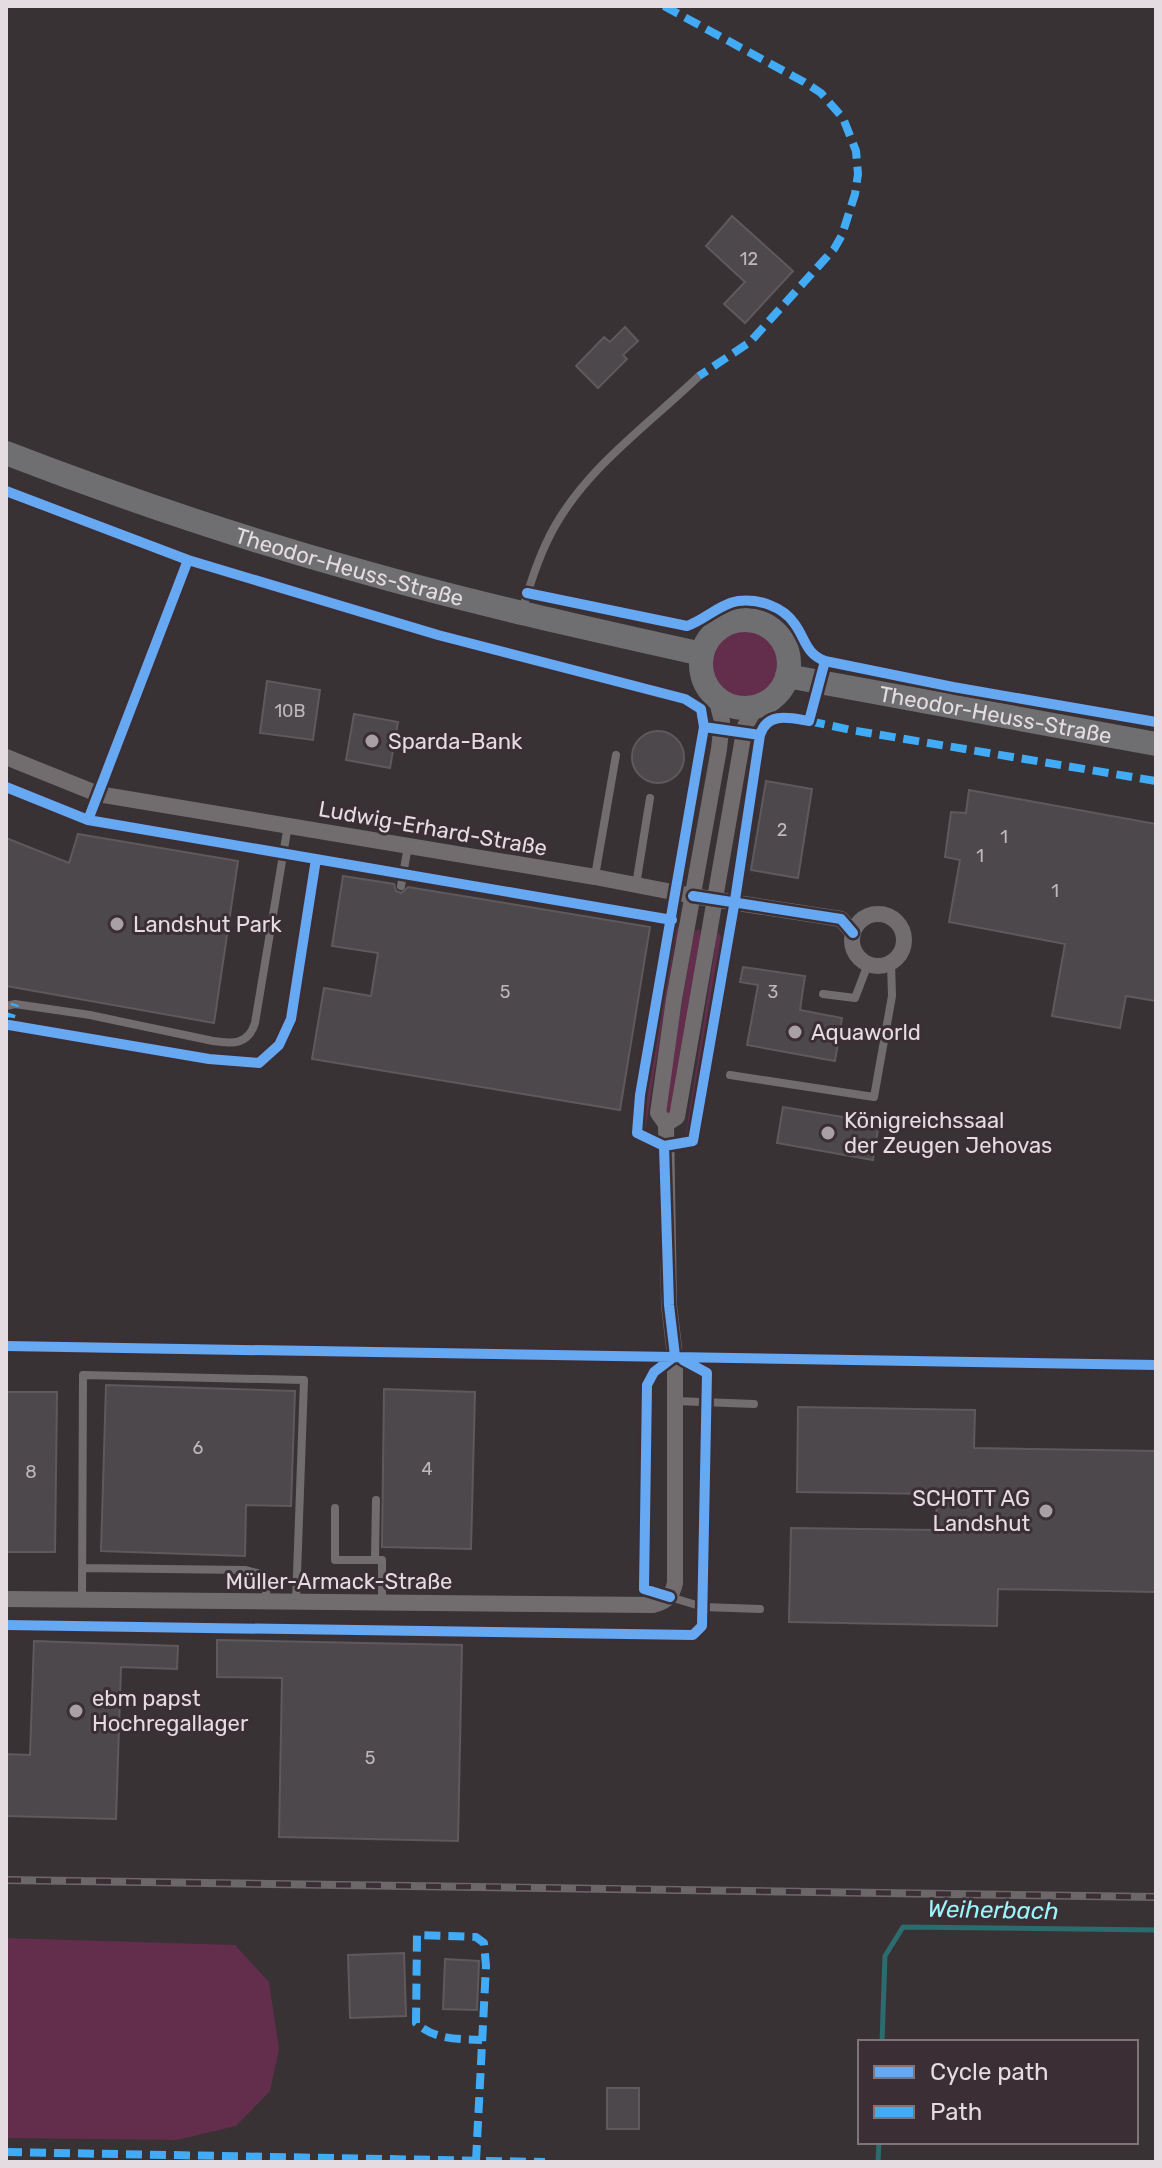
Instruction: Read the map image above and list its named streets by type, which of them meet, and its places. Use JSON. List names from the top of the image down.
{
  "streets": {
    "main road": ["Theodor-Heuss-Straße"],
    "street": ["Ludwig-Erhard-Straße", "Müller-Armack-Straße"]
  },
  "water": ["Weiherbach"],
  "places": [
    "Sparda-Bank",
    "Landshut Park",
    "Aquaworld",
    "Königreichssaal der Zeugen Jehovas",
    "SCHOTT AG Landshut",
    "ebm papst Hochregallager"
  ],
  "house_numbers": [
    "12",
    "10B",
    "2",
    "1",
    "1",
    "1",
    "5",
    "3",
    "6",
    "4",
    "8",
    "5"
  ],
  "legend": ["Cycle path", "Path"]
}
